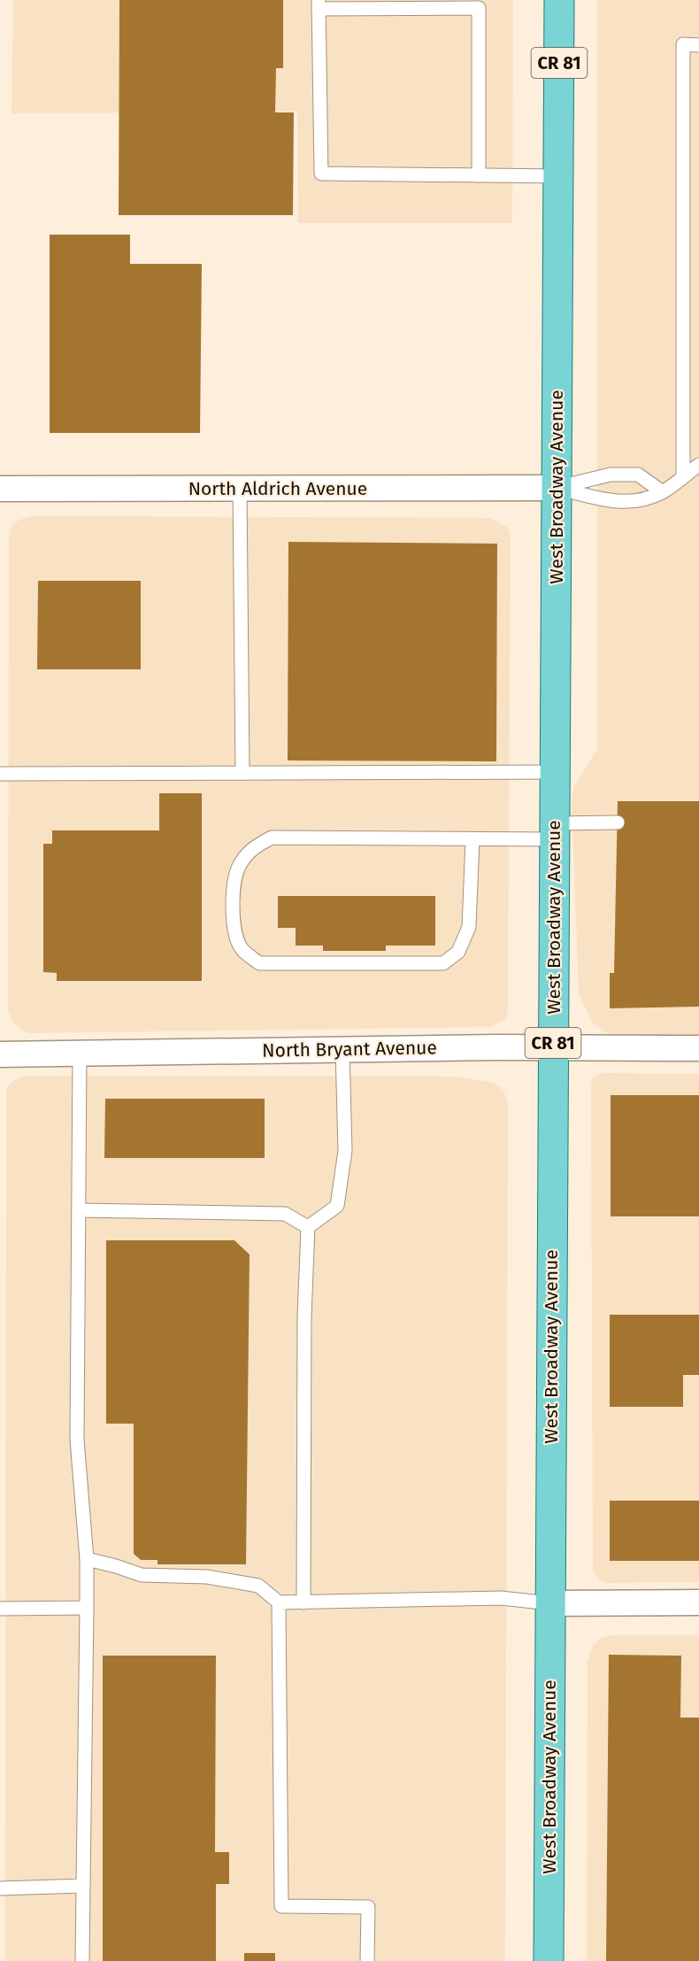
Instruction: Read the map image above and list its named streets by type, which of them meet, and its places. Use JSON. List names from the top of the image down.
{
  "streets": {
    "main road": ["CR 81", "West Broadway Avenue"],
    "street": ["North Aldrich Avenue", "North Bryant Avenue"]
  },
  "crossings": [
    ["West Broadway Avenue", "North Aldrich Avenue"],
    ["West Broadway Avenue", "North Bryant Avenue"]
  ]
}
